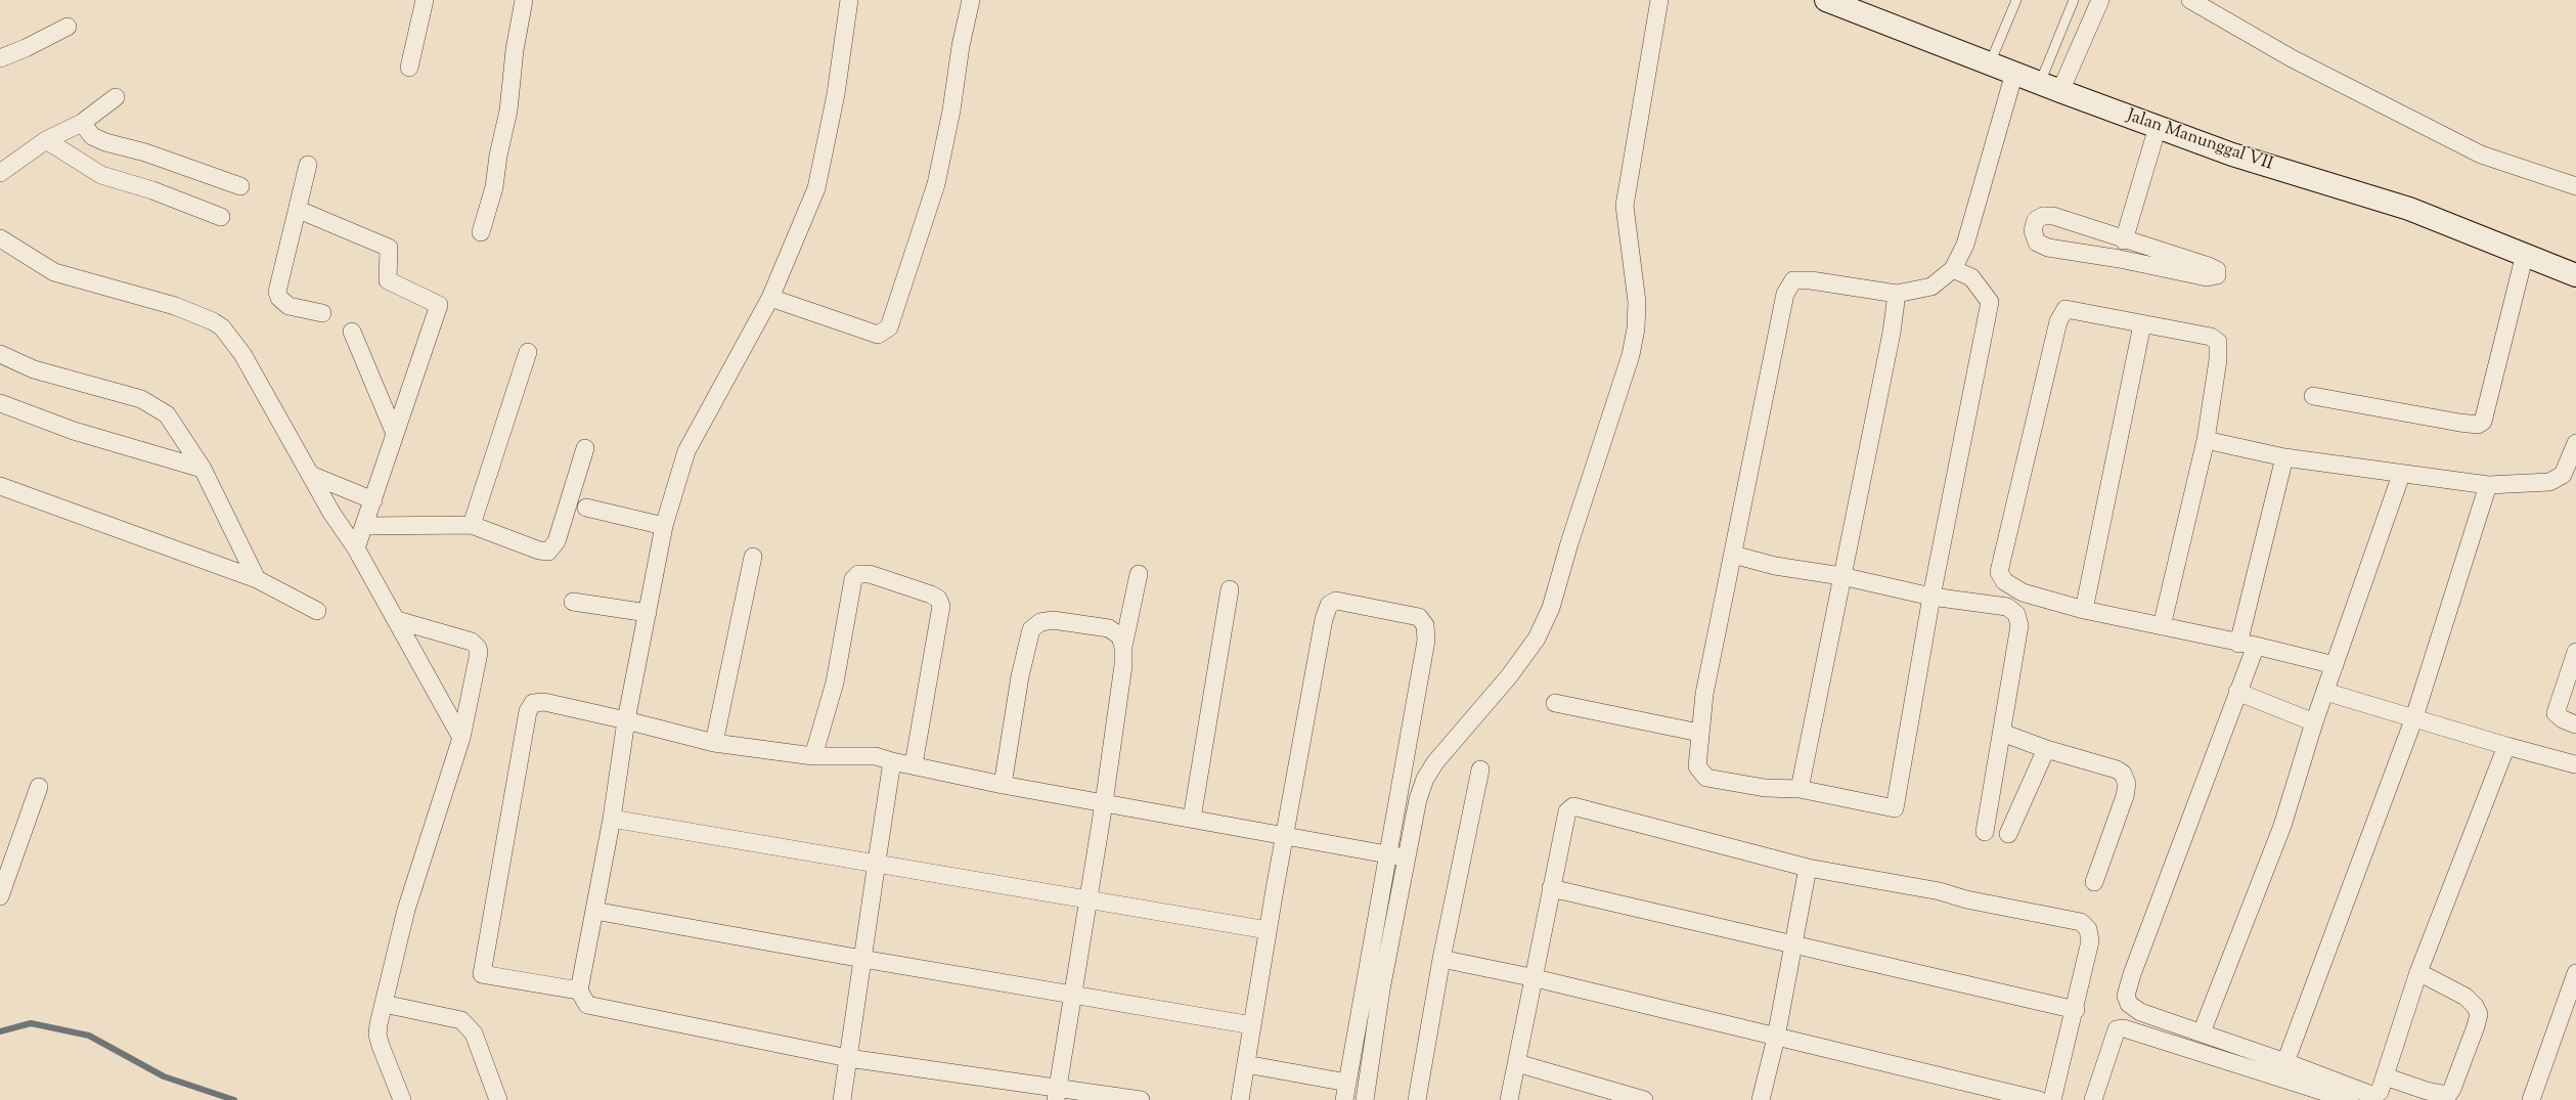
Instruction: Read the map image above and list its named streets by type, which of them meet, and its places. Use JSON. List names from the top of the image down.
{
  "streets": {
    "street": ["Jalan Manunggal VII"]
  }
}
